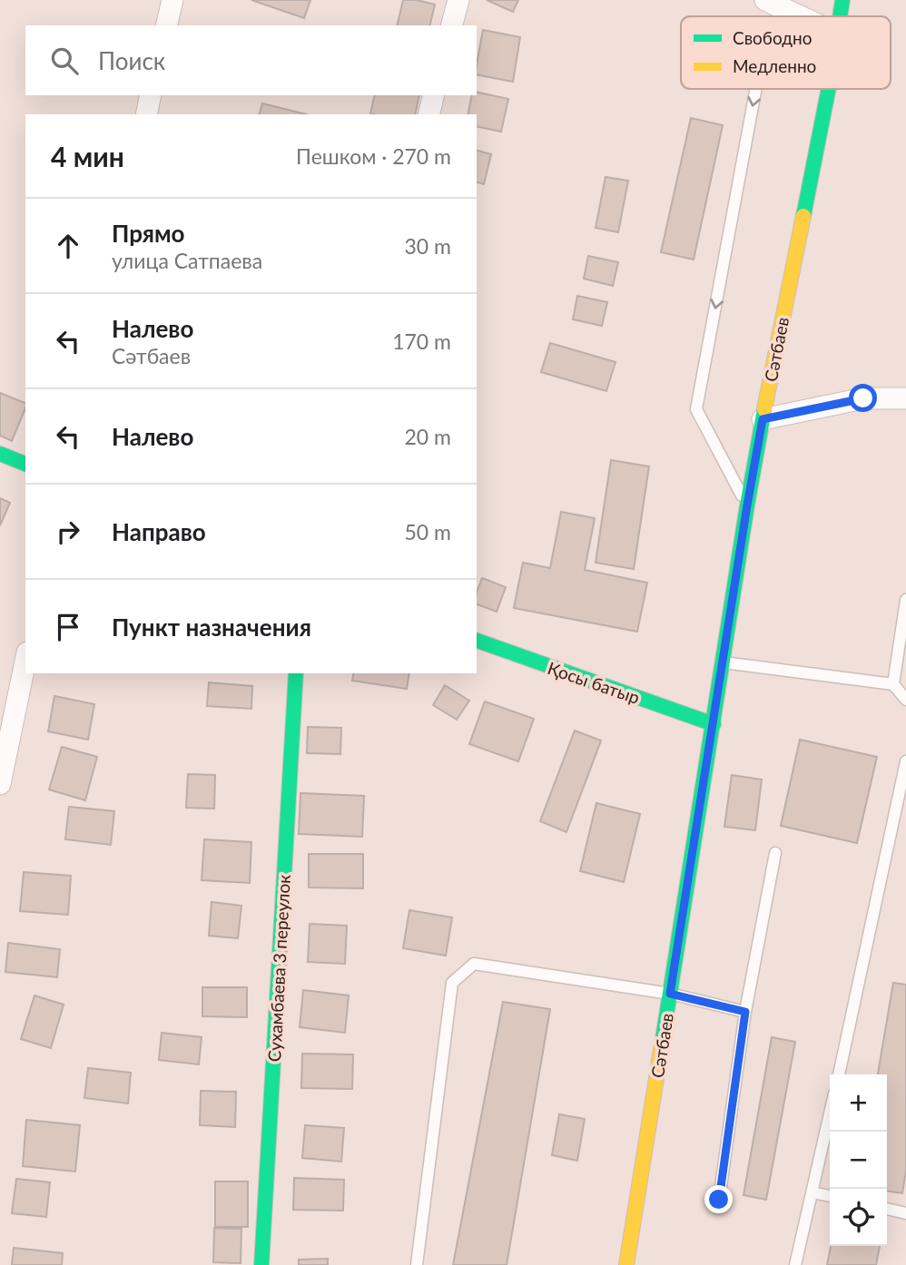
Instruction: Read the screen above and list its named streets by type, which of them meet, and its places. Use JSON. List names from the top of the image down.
{
  "streets": {
    "street": ["Сәтбаев", "Қосы батыр", "Сухамбаева 3 переулок"]
  },
  "crossings": [
    ["Сәтбаев", "Қосы батыр"]
  ],
  "legend": ["Свободно", "Медленно"],
  "page": {
    "search": "Поиск",
    "heading": ["4 мин", "Пешком · 270 m"],
    "list": [
      ["Прямо", "улица Сатпаева", "30 m"],
      ["Налево", "Сәтбаев", "170 m"],
      ["Налево", "20 m"],
      ["Направо", "50 m"],
      "Пункт назначения"
    ],
    "map_buttons": ["+", "−"]
  }
}
